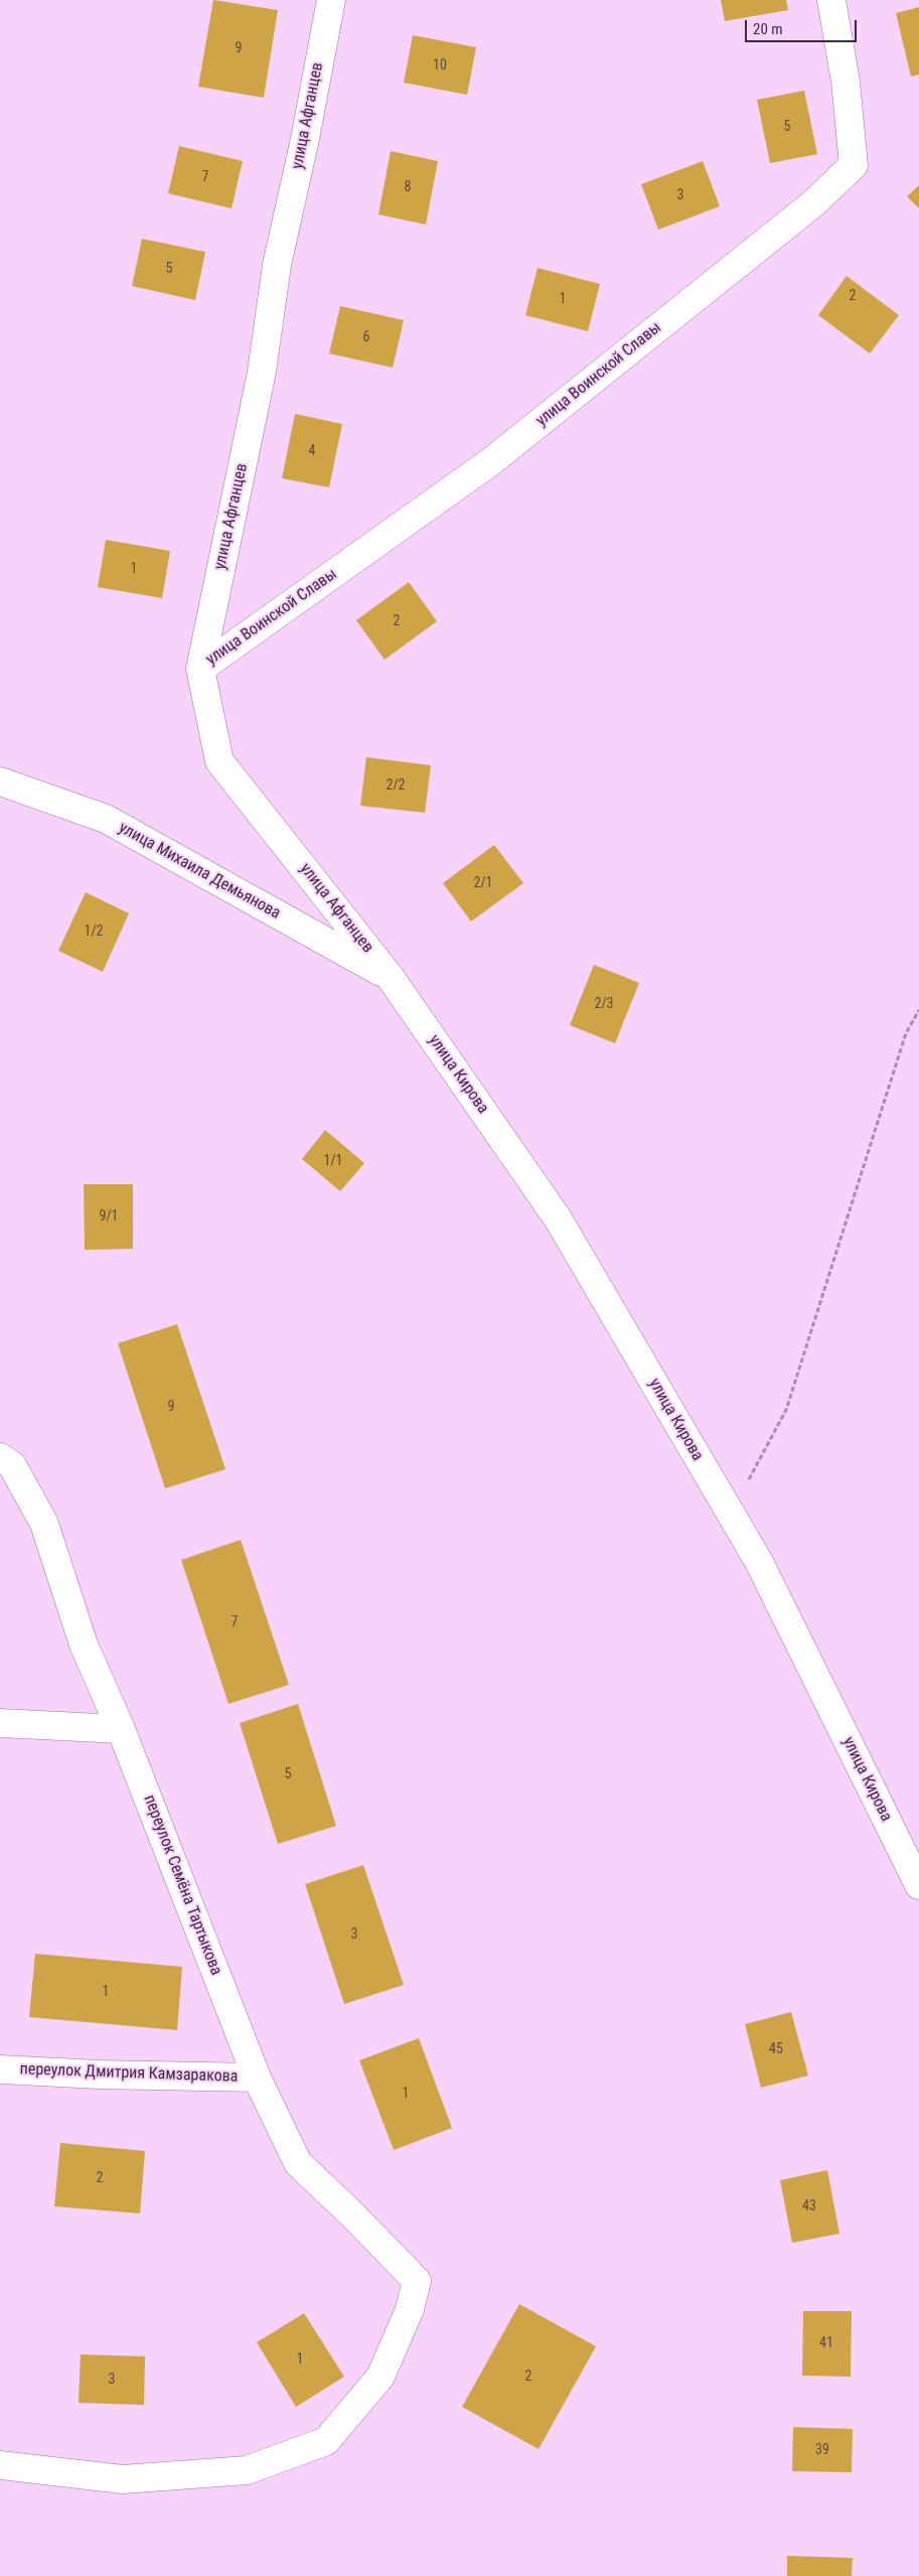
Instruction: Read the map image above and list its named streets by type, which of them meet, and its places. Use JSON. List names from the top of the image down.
{
  "streets": {
    "street": [
      "улица Афганцев",
      "улица Воинской Славы",
      "улица Михаила Демьянова",
      "улица Кирова",
      "переулок Семёна Тартыкова",
      "переулок Дмитрия Камзаракова"
    ]
  },
  "crossings": [
    ["улица Афганцев", "улица Воинской Славы"],
    ["улица Афганцев", "улица Михаила Демьянова"],
    ["улица Афганцев", "улица Кирова"],
    ["улица Михаила Демьянова", "улица Кирова"],
    ["переулок Семёна Тартыкова", "переулок Дмитрия Камзаракова"]
  ],
  "house_numbers": [
    "9",
    "10",
    "5",
    "7",
    "8",
    "3",
    "5",
    "2",
    "1",
    "6",
    "4",
    "1",
    "2",
    "2/2",
    "2/1",
    "1/2",
    "2/3",
    "1/1",
    "9/1",
    "9",
    "7",
    "5",
    "3",
    "1",
    "45",
    "1",
    "2",
    "43",
    "41",
    "1",
    "2",
    "3",
    "39"
  ],
  "scale_bar": "20 m"
}
